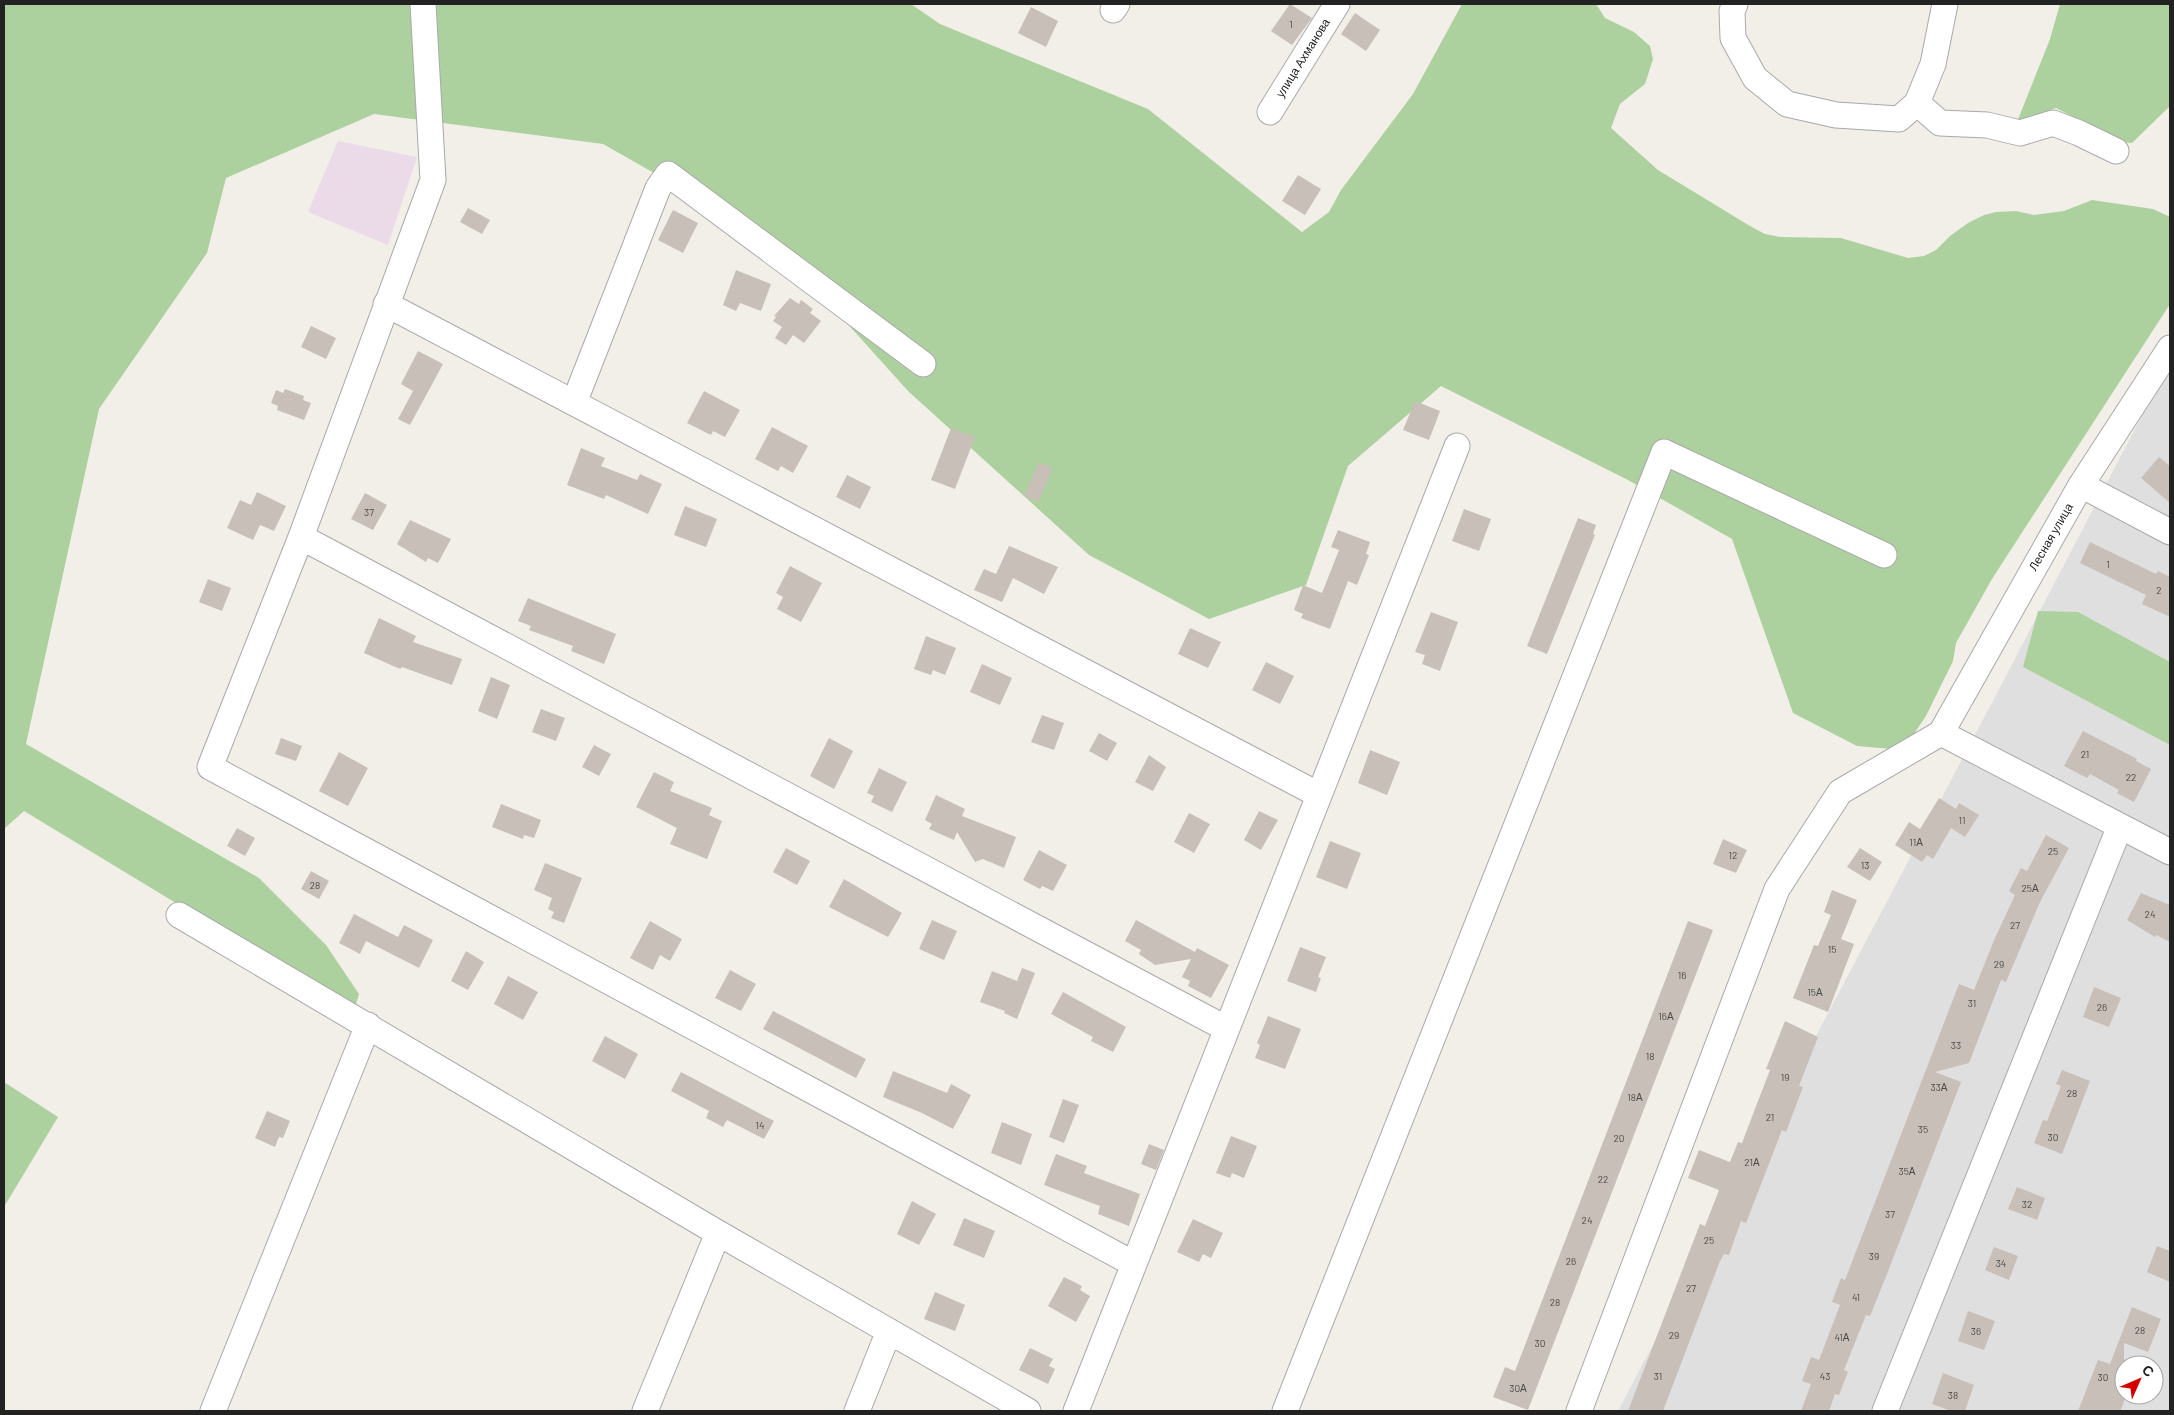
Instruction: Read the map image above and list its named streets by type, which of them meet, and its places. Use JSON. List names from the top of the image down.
{
  "streets": {
    "street": ["улица Ахманова", "Лесная улица"]
  },
  "house_numbers": [
    "1",
    "37",
    "1",
    "2",
    "21",
    "22",
    "11",
    "11А",
    "25",
    "12",
    "13",
    "28",
    "25А",
    "24",
    "27",
    "15",
    "29",
    "16",
    "15А",
    "31",
    "26",
    "16А",
    "33",
    "18",
    "19",
    "33А",
    "28",
    "18А",
    "21",
    "14",
    "35",
    "30",
    "20",
    "21А",
    "35А",
    "22",
    "32",
    "37",
    "24",
    "25",
    "39",
    "26",
    "34",
    "27",
    "41",
    "28",
    "28",
    "36",
    "29",
    "41А",
    "30",
    "31",
    "43",
    "30",
    "30А",
    "38"
  ],
  "north": "top right"
}
